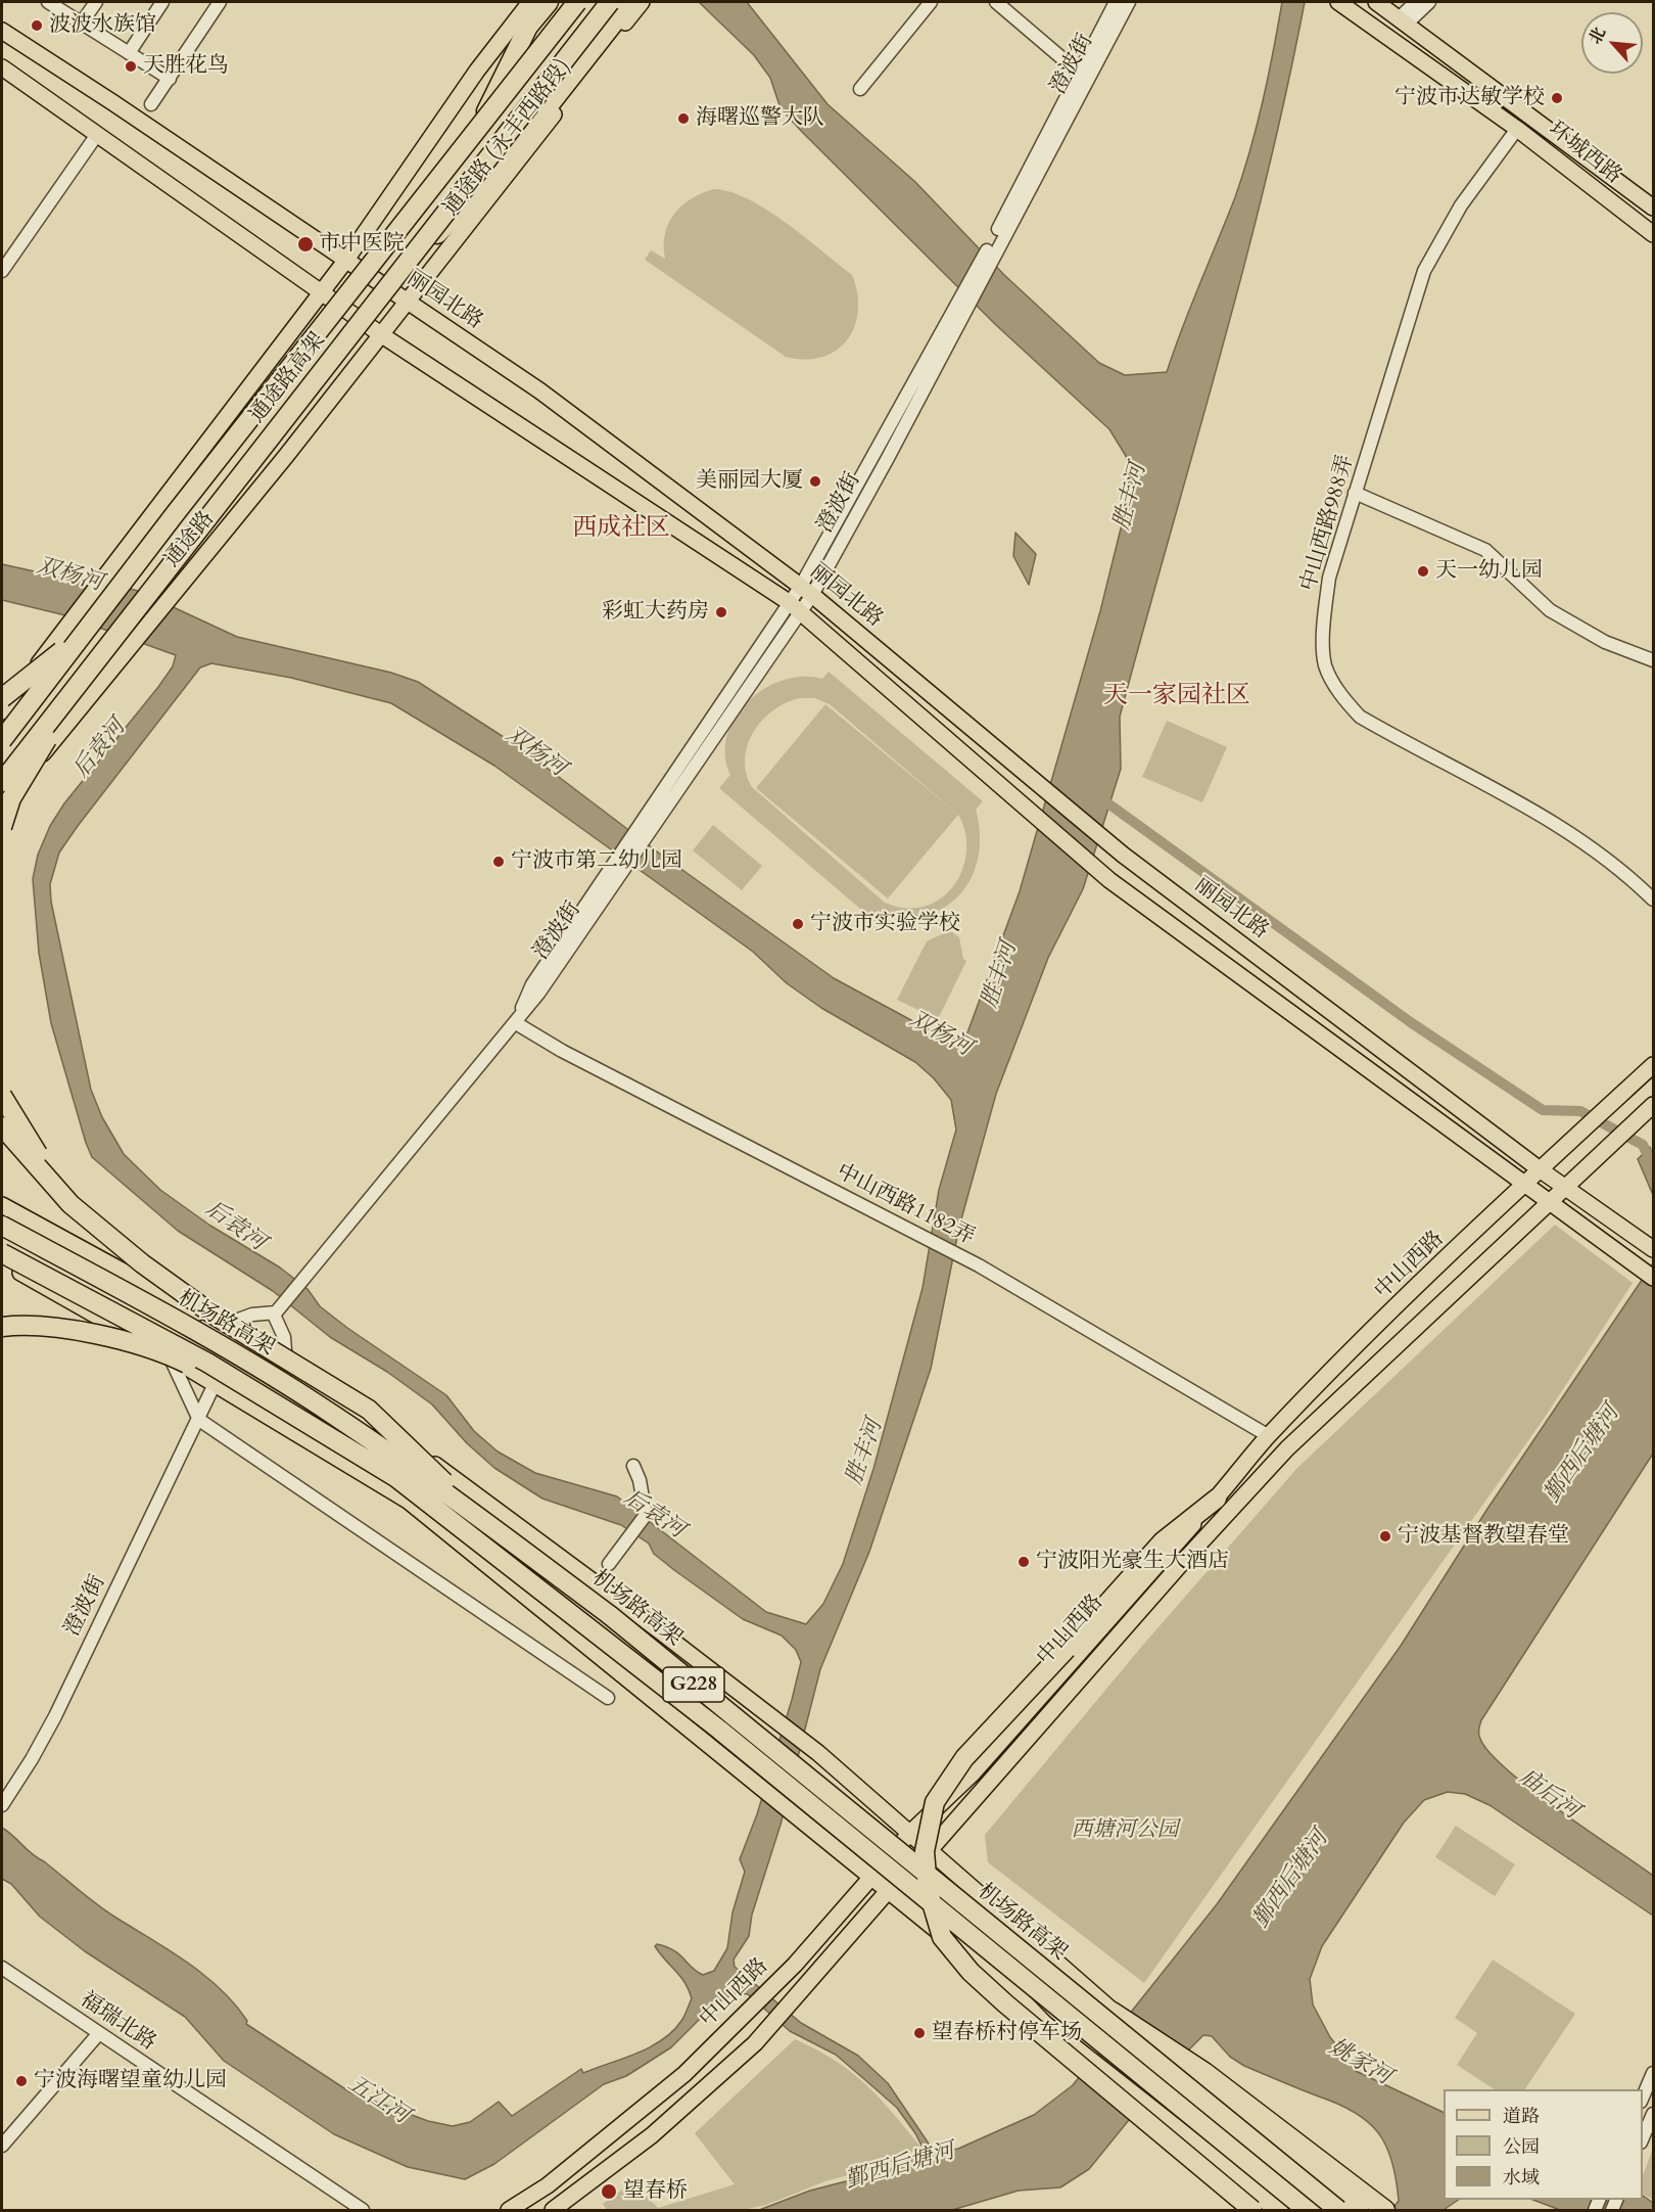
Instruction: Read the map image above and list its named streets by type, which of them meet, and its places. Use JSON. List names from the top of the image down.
{
  "streets": {
    "highway": ["通途路高架", "机场路高架", "G228"],
    "main road": [
      "通途路 (永丰西路段)",
      "环城西路",
      "丽园北路",
      "通途路",
      "中山西路"
    ],
    "street": [
      "澄波街",
      "中山西路988弄",
      "中山西路1182弄",
      "福瑞北路"
    ]
  },
  "crossings": [
    ["澄波街", "丽园北路"],
    ["澄波街", "中山西路1182弄"],
    ["通途路 (永丰西路段)", "丽园北路"],
    ["通途路 (永丰西路段)", "通途路"],
    ["环城西路", "中山西路988弄"],
    ["丽园北路", "通途路"],
    ["丽园北路", "中山西路"],
    ["通途路高架", "通途路"],
    ["中山西路1182弄", "中山西路"]
  ],
  "districts": ["西成社区", "天一家园社区"],
  "water": [
    "胜丰河",
    "双杨河",
    "后袁河",
    "鄞西后塘河",
    "庙后河",
    "姚家河",
    "五江河"
  ],
  "parks": ["西塘河公园"],
  "places": [
    "波波水族馆",
    "天胜花鸟",
    "宁波市达敏学校",
    "海曙巡警大队",
    "市中医院",
    "美丽园大厦",
    "天一幼儿园",
    "彩虹大药房",
    "宁波市第二幼儿园",
    "宁波市实验学校",
    "宁波基督教望春堂",
    "宁波阳光豪生大酒店",
    "望春桥村停车场",
    "宁波海曙望童幼儿园",
    "望春桥"
  ],
  "legend": ["道路", "公园", "水域"],
  "north": "top left"
}
